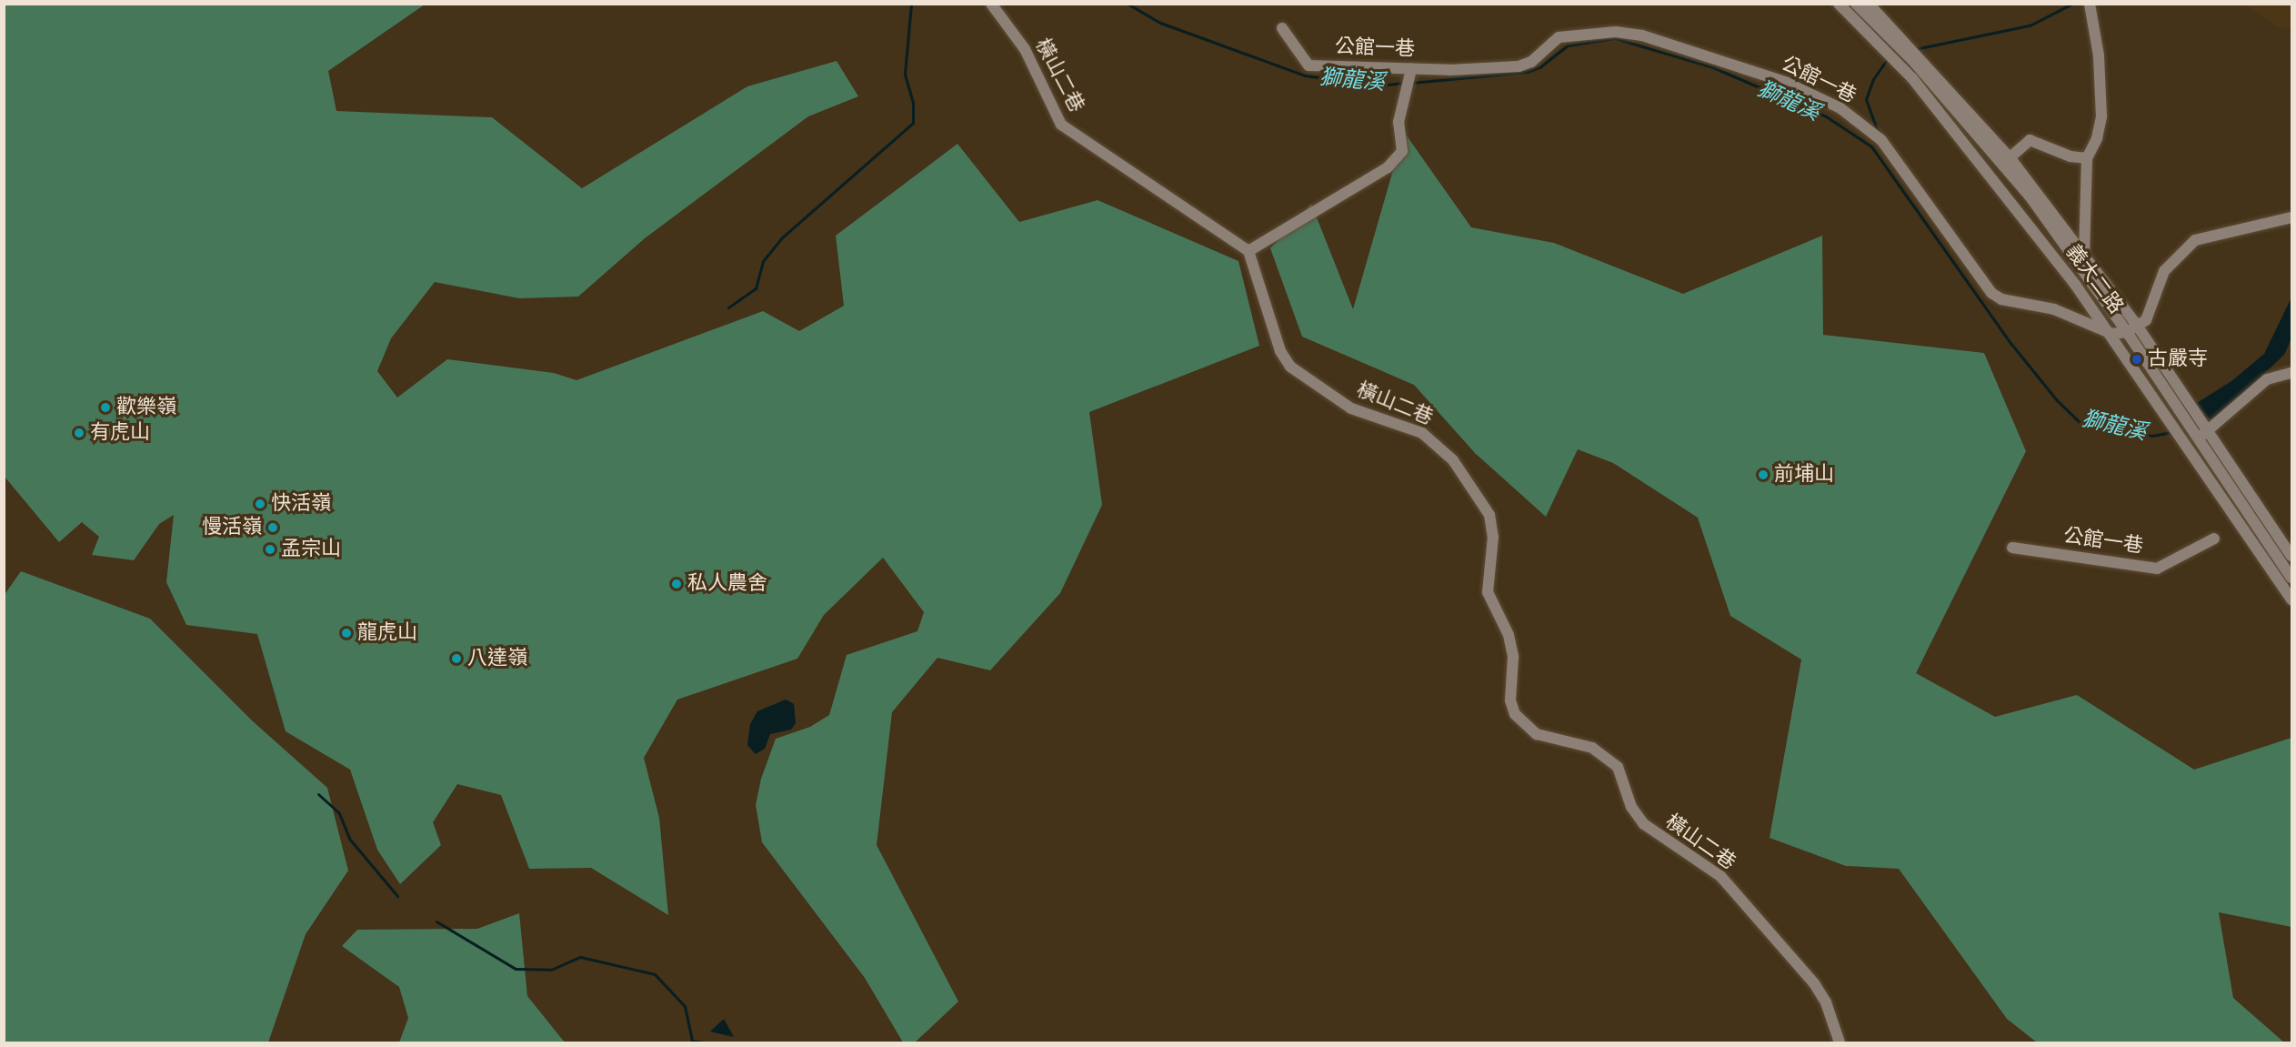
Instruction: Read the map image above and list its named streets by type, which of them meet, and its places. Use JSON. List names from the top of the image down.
{
  "streets": {
    "street": ["公館一巷", "橫山二巷", "義大二路"]
  },
  "crossings": [
    ["公館一巷", "橫山二巷"],
    ["公館一巷", "義大二路"]
  ],
  "water": ["獅龍溪"],
  "places": [
    "古嚴寺",
    "歡樂嶺",
    "有虎山",
    "前埔山",
    "快活嶺",
    "慢活嶺",
    "孟宗山",
    "私人農舍",
    "龍虎山",
    "八達嶺"
  ]
}
